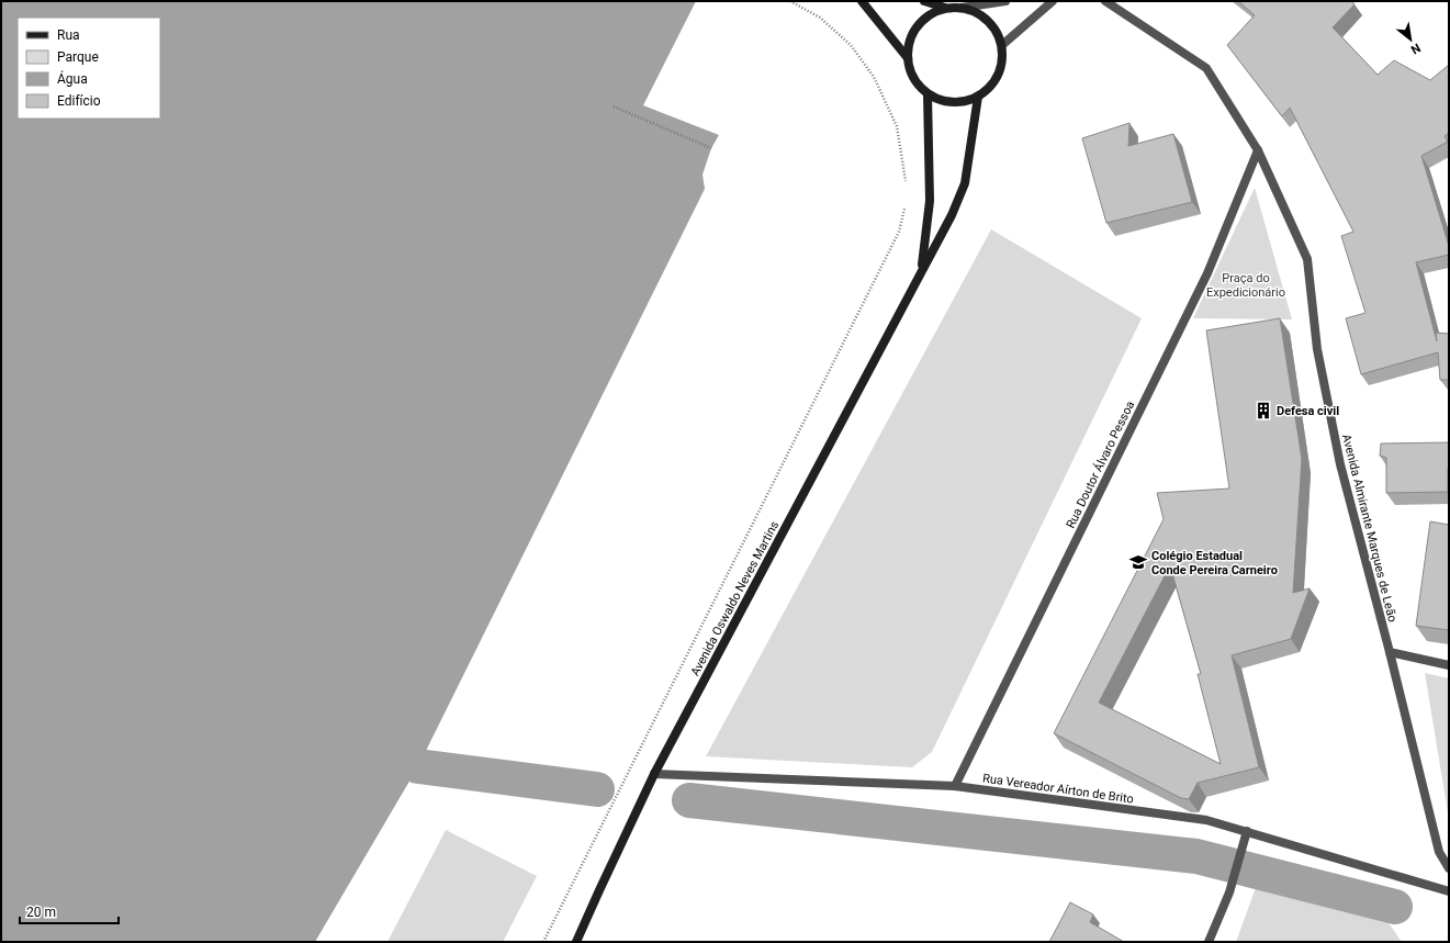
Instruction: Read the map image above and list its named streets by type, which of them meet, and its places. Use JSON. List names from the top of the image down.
{
  "streets": {
    "main road": ["Avenida Oswaldo Neves Martins"],
    "street": ["Rua Doutor Álvaro Pessoa", "Avenida Almirante Marques de Leão", "Rua Vereador Aírton de Brito"]
  },
  "crossings": [
    ["Rua Doutor Álvaro Pessoa", "Avenida Almirante Marques de Leão"],
    ["Rua Doutor Álvaro Pessoa", "Rua Vereador Aírton de Brito"],
    ["Avenida Oswaldo Neves Martins", "Rua Vereador Aírton de Brito"]
  ],
  "parks": ["Praça do Expedicionário"],
  "places": {
    "building": ["Defesa civil"],
    "school or university": ["Colégio Estadual Conde Pereira Carneiro"]
  },
  "legend": [
    "Rua",
    "Parque",
    "Água",
    "Edifício"
  ],
  "scale_bar": "20 m",
  "north": "bottom right"
}
